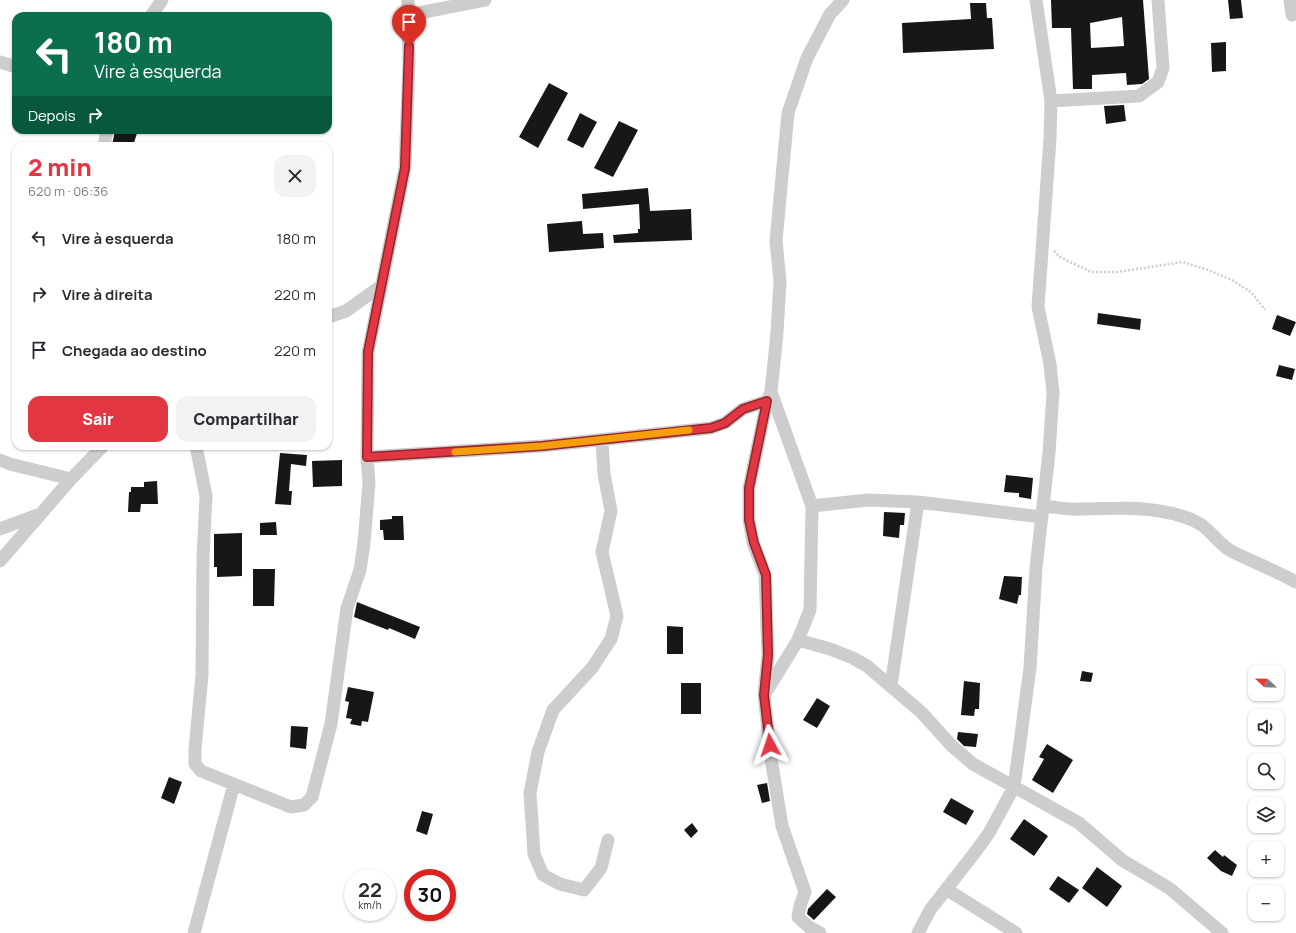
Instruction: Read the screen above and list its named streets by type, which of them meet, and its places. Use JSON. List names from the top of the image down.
{
  "north": "left",
  "page": {
    "turn": ["180 m", "Vire à esquerda"],
    "then": "Depois",
    "heading": ["2 min", "620 m · 06:36"],
    "list": [
      {
        "name": "Vire à esquerda",
        "value": "180 m"
      },
      {
        "name": "Vire à direita",
        "value": "220 m"
      },
      {
        "name": "Chegada ao destino",
        "value": "220 m"
      }
    ],
    "buttons": ["Sair", "Compartilhar"],
    "map_buttons": ["+", "−"],
    "speed": "22 km/h",
    "limit": "30"
  }
}
